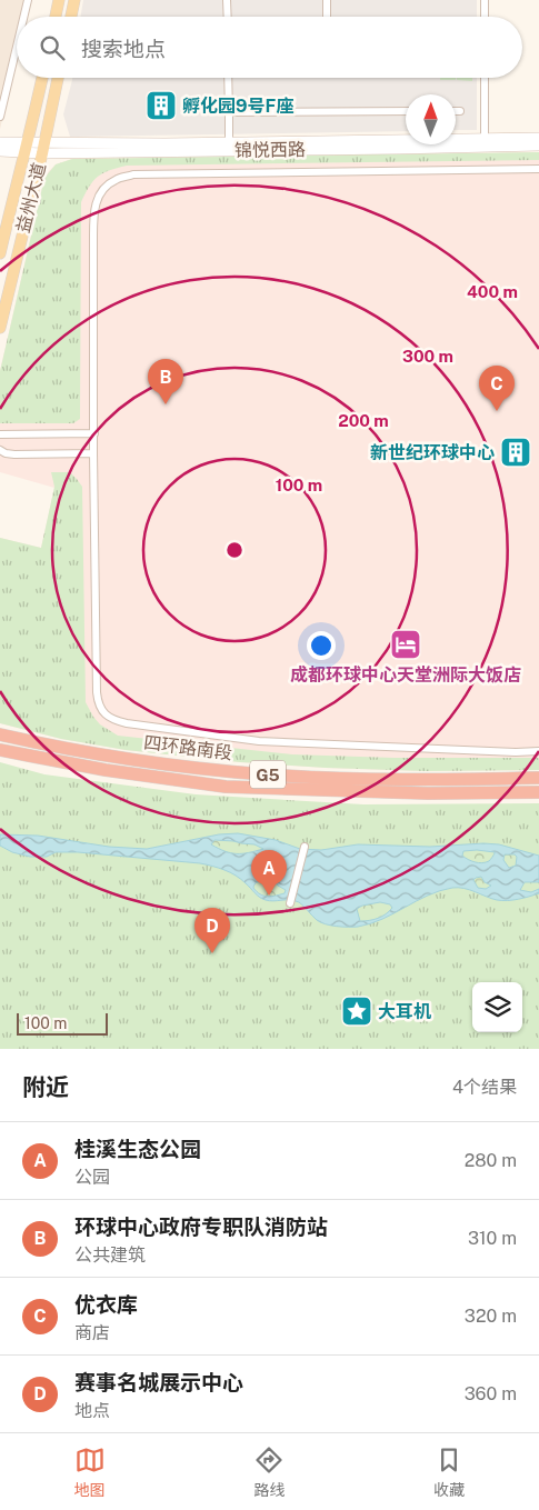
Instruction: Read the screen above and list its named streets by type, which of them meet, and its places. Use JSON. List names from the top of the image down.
{
  "streets": {
    "highway": ["四环路南段", "G5"],
    "main road": ["锦悦西路", "益州大道"]
  },
  "crossings": [
    ["锦悦西路", "益州大道"]
  ],
  "places": {
    "building": ["孵化园9号F座", "新世纪环球中心"],
    "hotel": ["成都环球中心天堂洲际大饭店"],
    "place": ["大耳机"]
  },
  "scale_bar": "100 m",
  "north": "top",
  "page": {
    "search": "搜索地点",
    "pins": [
      "B",
      "C",
      "A",
      "D"
    ],
    "scale": "100 m",
    "heading": ["附近", "4个结果"],
    "list": [
      {
        "mark": "A",
        "name": "桂溪生态公园",
        "note": "公园",
        "value": "280 m"
      },
      {
        "mark": "B",
        "name": "环球中心政府专职队消防站",
        "note": "公共建筑",
        "value": "310 m"
      },
      {
        "mark": "C",
        "name": "优衣库",
        "note": "商店",
        "value": "320 m"
      },
      {
        "mark": "D",
        "name": "赛事名城展示中心",
        "note": "地点",
        "value": "360 m"
      }
    ],
    "nav": ["地图", "路线", "收藏"]
  },
  "rings": [
    "400 m",
    "300 m",
    "200 m",
    "100 m"
  ]
}
